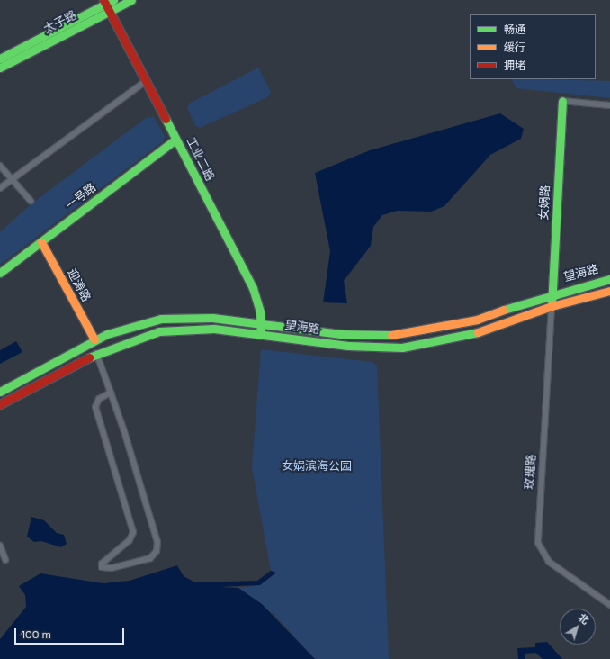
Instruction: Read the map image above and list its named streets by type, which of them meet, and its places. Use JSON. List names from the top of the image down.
{
  "streets": {
    "main road": [
      "太子路",
      "工业二路",
      "一号路",
      "女娲路",
      "望海路",
      "迎涛路"
    ],
    "street": ["玫瑰路"]
  },
  "crossings": [
    ["太子路", "工业二路"],
    ["工业二路", "一号路"],
    ["工业二路", "望海路"],
    ["一号路", "迎涛路"],
    ["女娲路", "望海路"],
    ["女娲路", "玫瑰路"],
    ["望海路", "迎涛路"],
    ["望海路", "玫瑰路"]
  ],
  "parks": ["女娲滨海公园"],
  "legend": ["畅通", "缓行", "拥堵"],
  "scale_bar": "100 m",
  "north": "top right"
}
